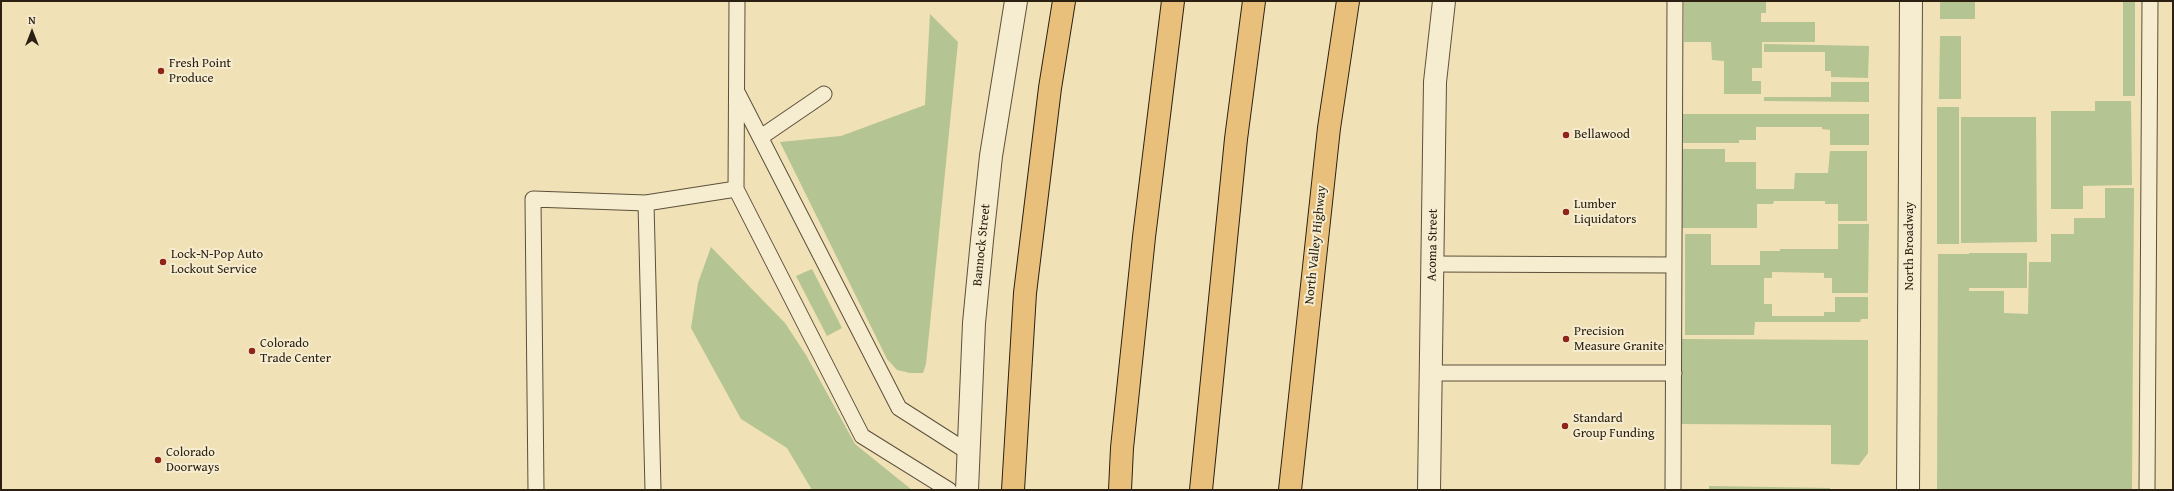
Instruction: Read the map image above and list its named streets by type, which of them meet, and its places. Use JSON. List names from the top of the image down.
{
  "streets": {
    "highway": ["North Valley Highway"],
    "street": ["Bannock Street", "Acoma Street", "North Broadway"]
  },
  "places": [
    "Fresh Point Produce",
    "Bellawood",
    "Lumber Liquidators",
    "Lock-N-Pop Auto Lockout Service",
    "Precision Measure Granite",
    "Colorado Trade Center",
    "Standard Group Funding",
    "Colorado Doorways"
  ],
  "north": "top"
}
